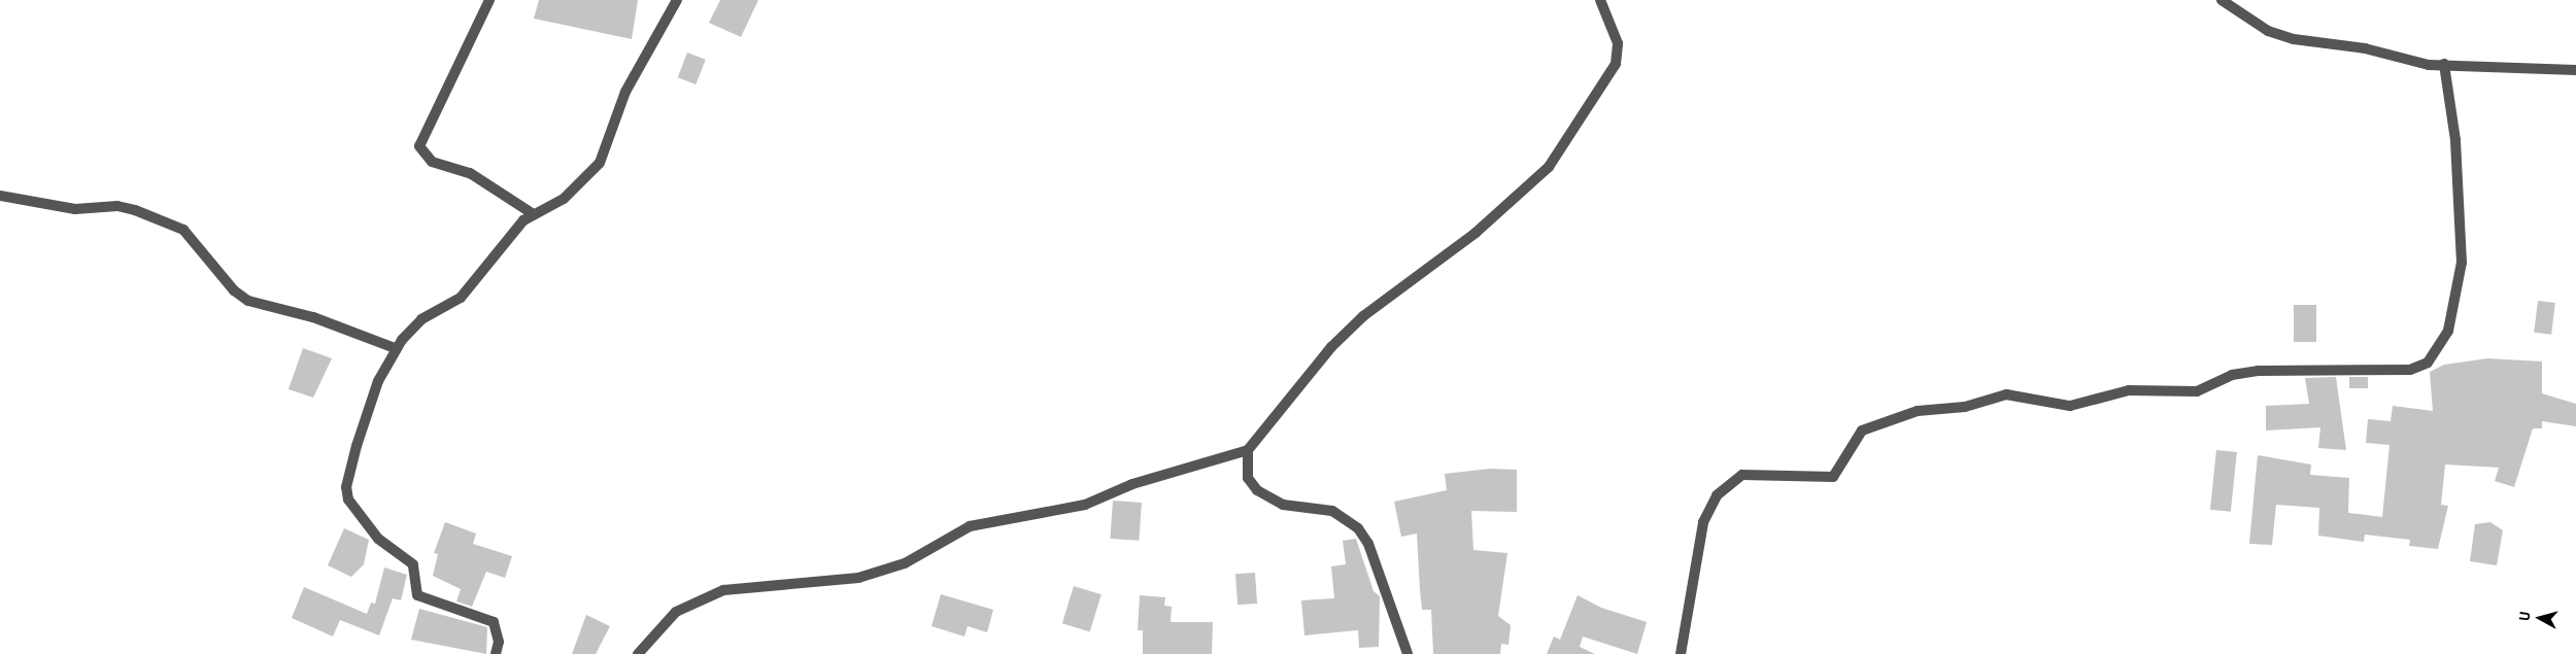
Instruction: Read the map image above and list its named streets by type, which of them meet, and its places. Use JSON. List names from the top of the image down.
{
  "north": "left"
}
